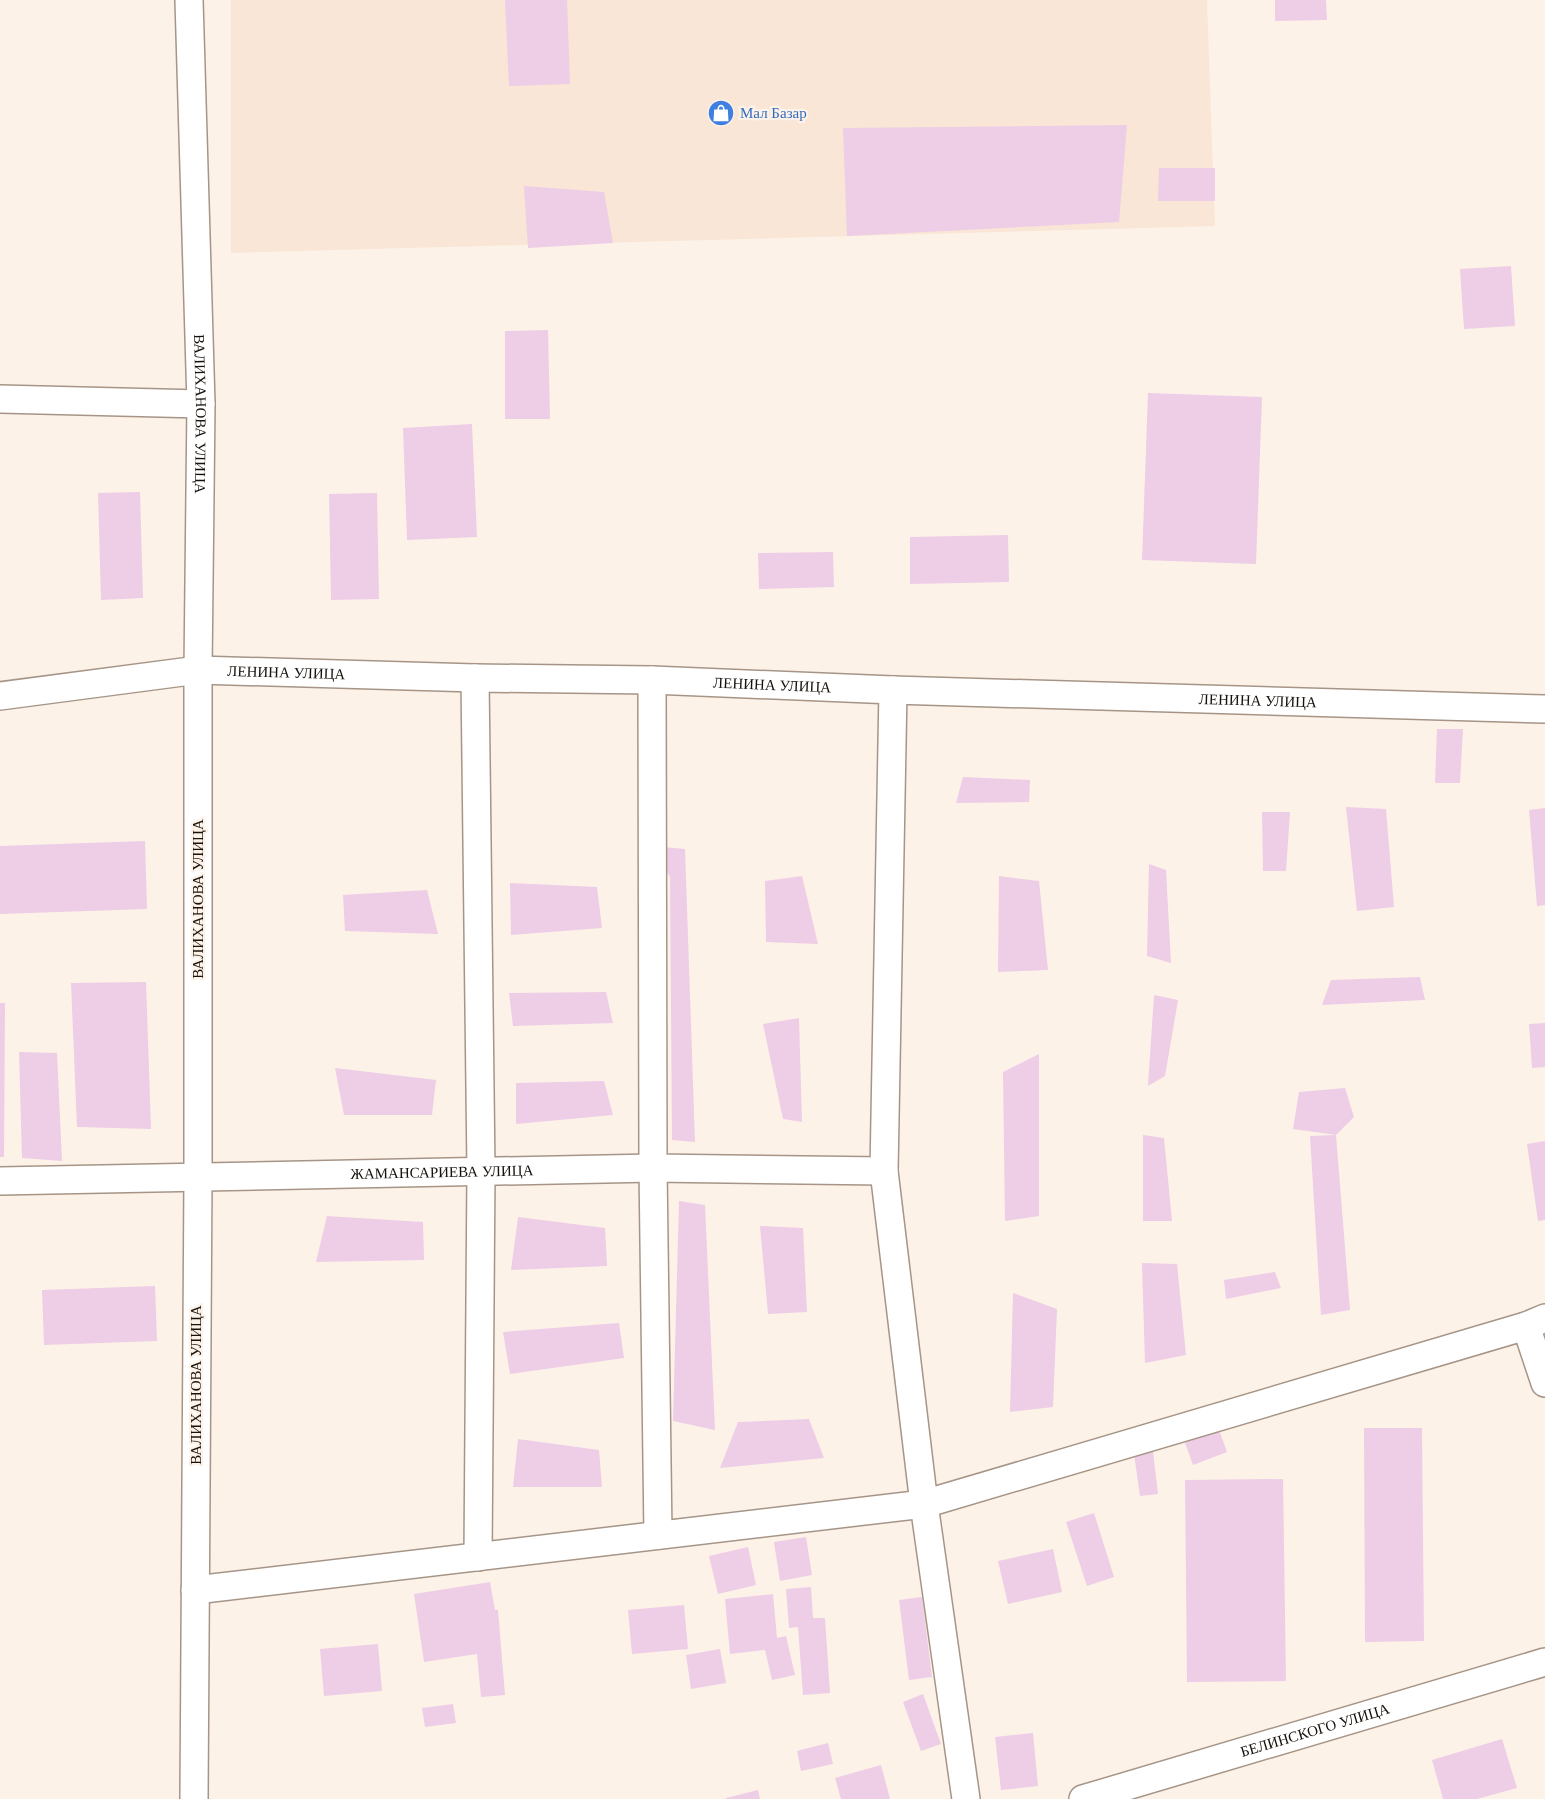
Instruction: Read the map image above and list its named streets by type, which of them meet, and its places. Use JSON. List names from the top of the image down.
{
  "streets": {
    "street": [
      "ВАЛИХАНОВА УЛИЦА",
      "ЛЕНИНА УЛИЦА",
      "ЖАМАНСАРИЕВА УЛИЦА",
      "БЕЛИНСКОГО УЛИЦА"
    ]
  },
  "crossings": [
    ["ВАЛИХАНОВА УЛИЦА", "ЛЕНИНА УЛИЦА"],
    ["ВАЛИХАНОВА УЛИЦА", "ЖАМАНСАРИЕВА УЛИЦА"]
  ],
  "places": {
    "shop": ["Мал Базар"]
  }
}
